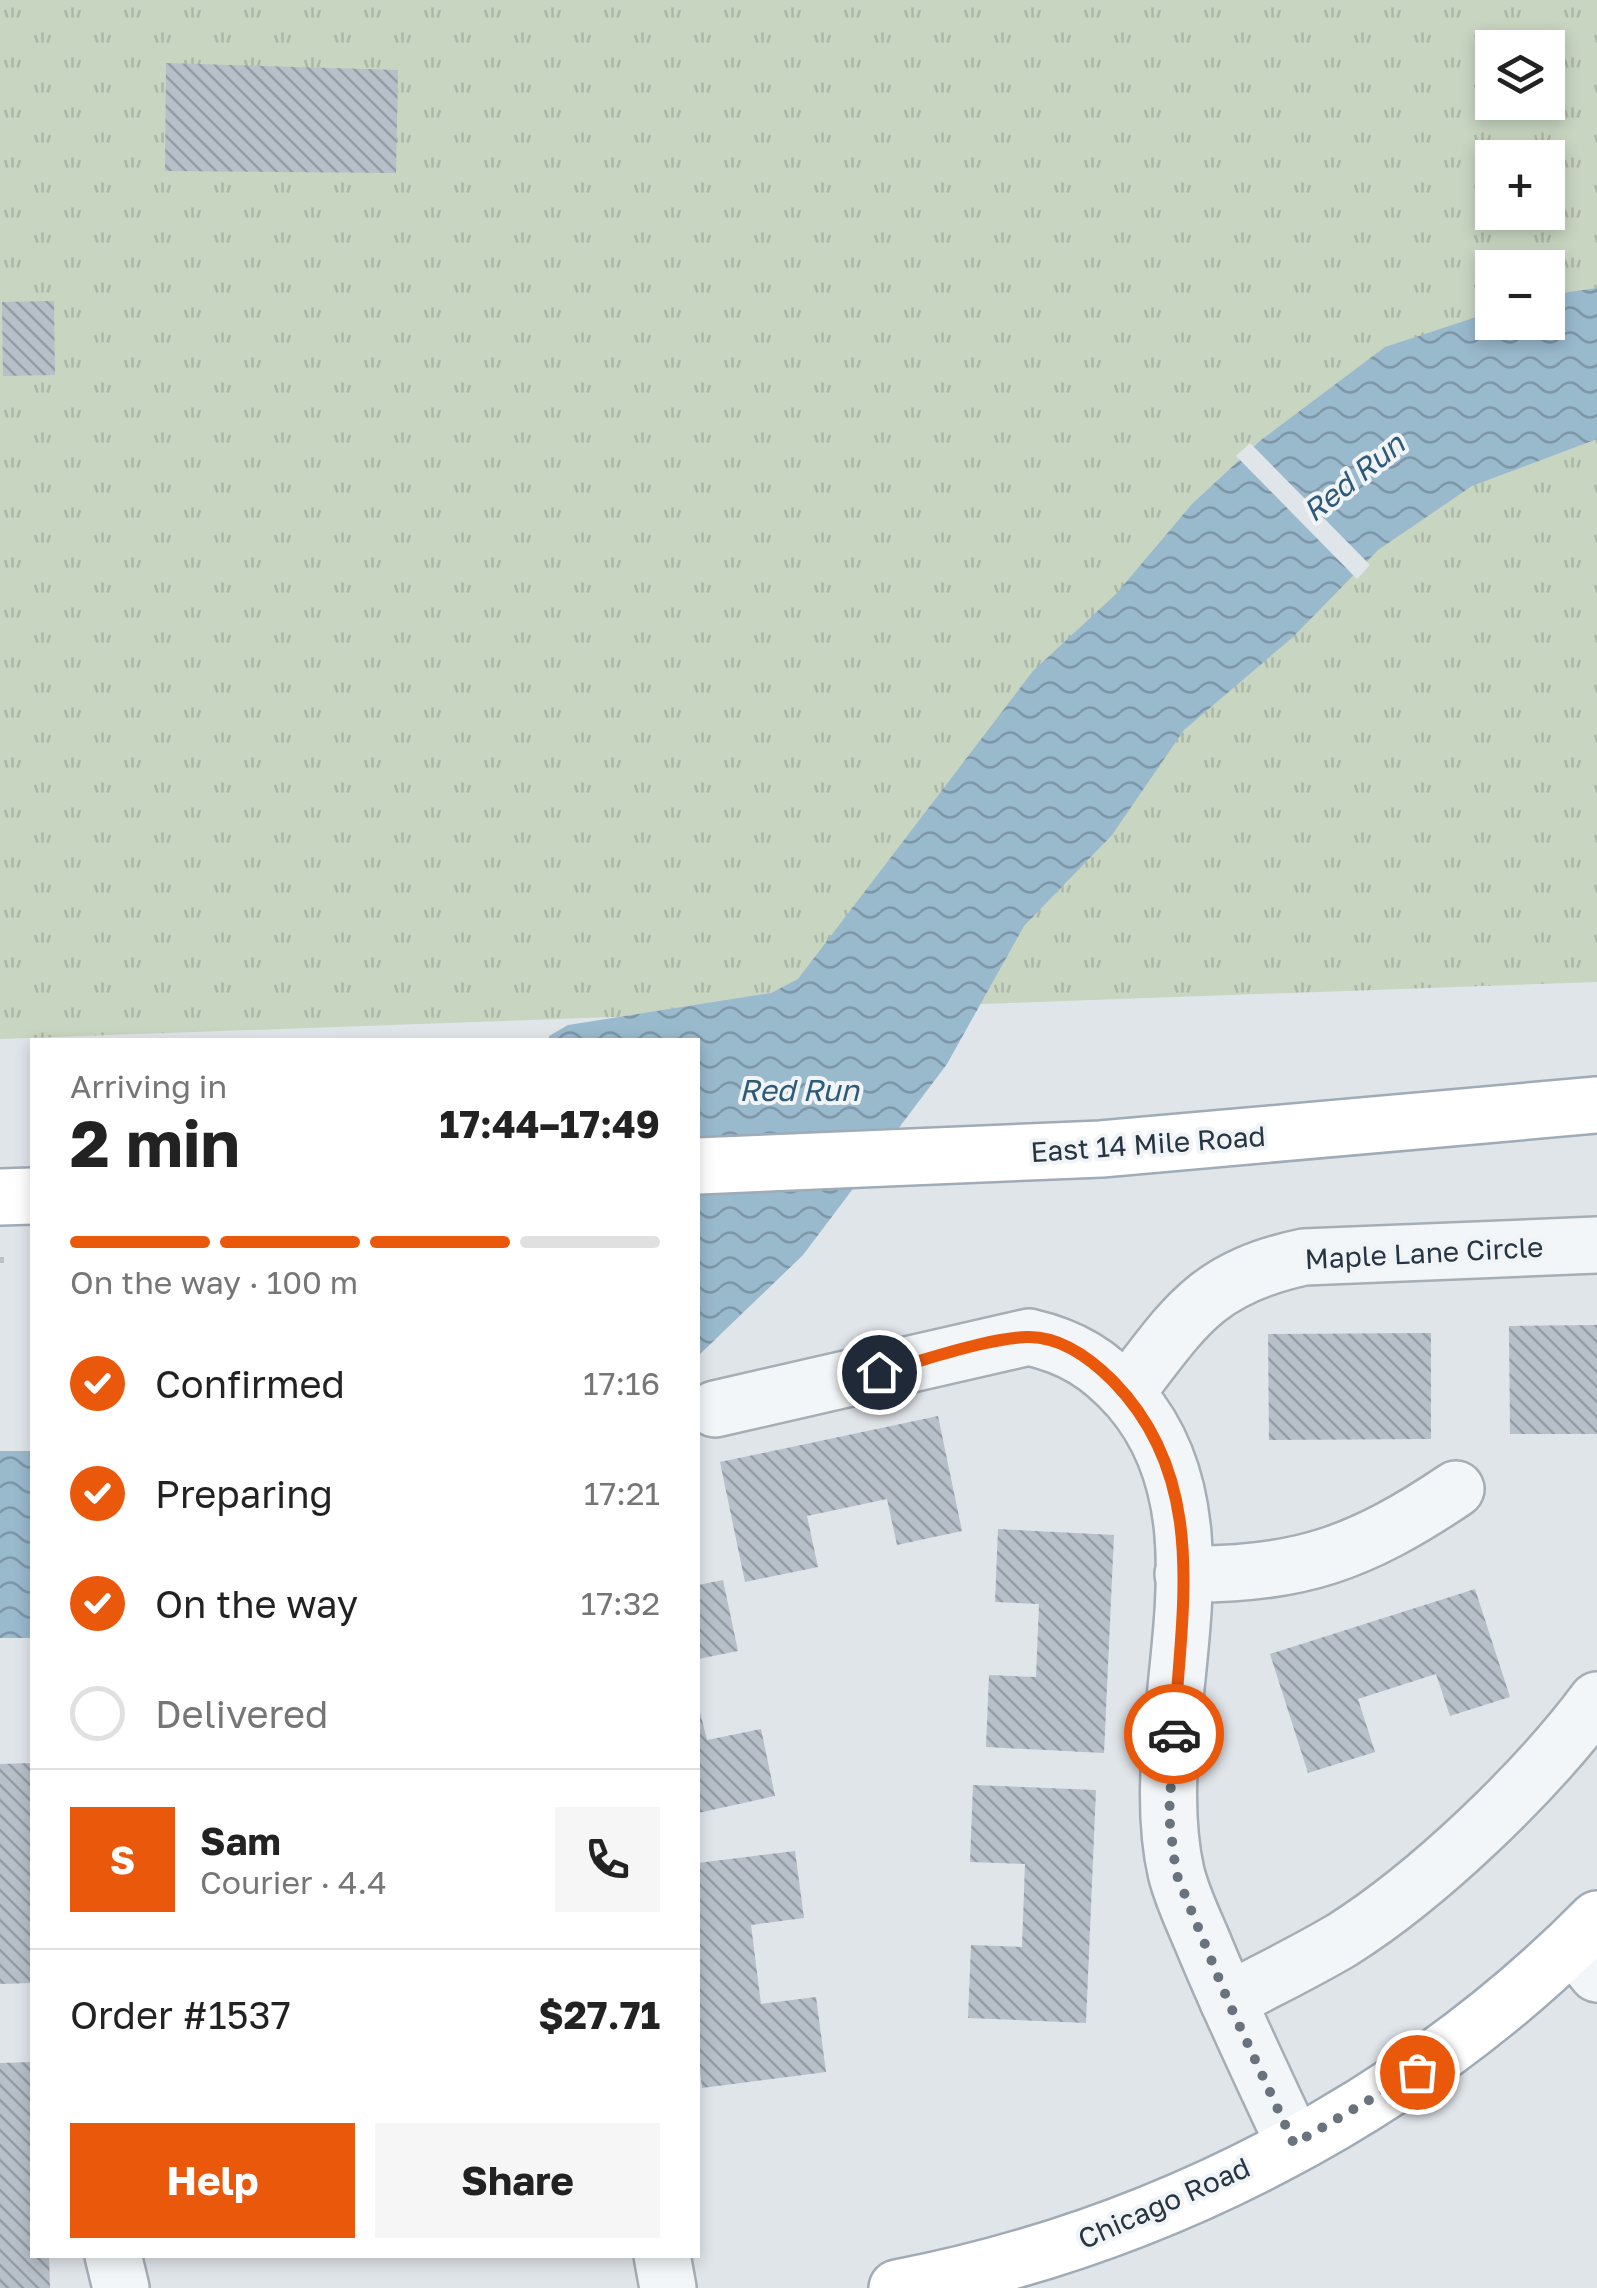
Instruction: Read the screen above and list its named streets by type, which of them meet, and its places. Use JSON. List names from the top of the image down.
{
  "streets": {
    "main road": ["East 14 Mile Road", "Chicago Road"],
    "street": ["Maple Lane Circle"]
  },
  "water": ["Red Run"],
  "page": {
    "map_buttons": ["+", "−"],
    "heading": ["2 min", "Arriving in", "17:44–17:49"],
    "panel": [
      "Sam",
      "Courier · 4.4",
      "Order #1537",
      "$27.71"
    ],
    "bar": "On the way · 100 m",
    "list": [
      ["Confirmed", "17:16"],
      ["Preparing", "17:21"],
      ["On the way", "17:32"],
      "Delivered"
    ],
    "round": "S",
    "buttons": ["Help", "Share"]
  }
}
